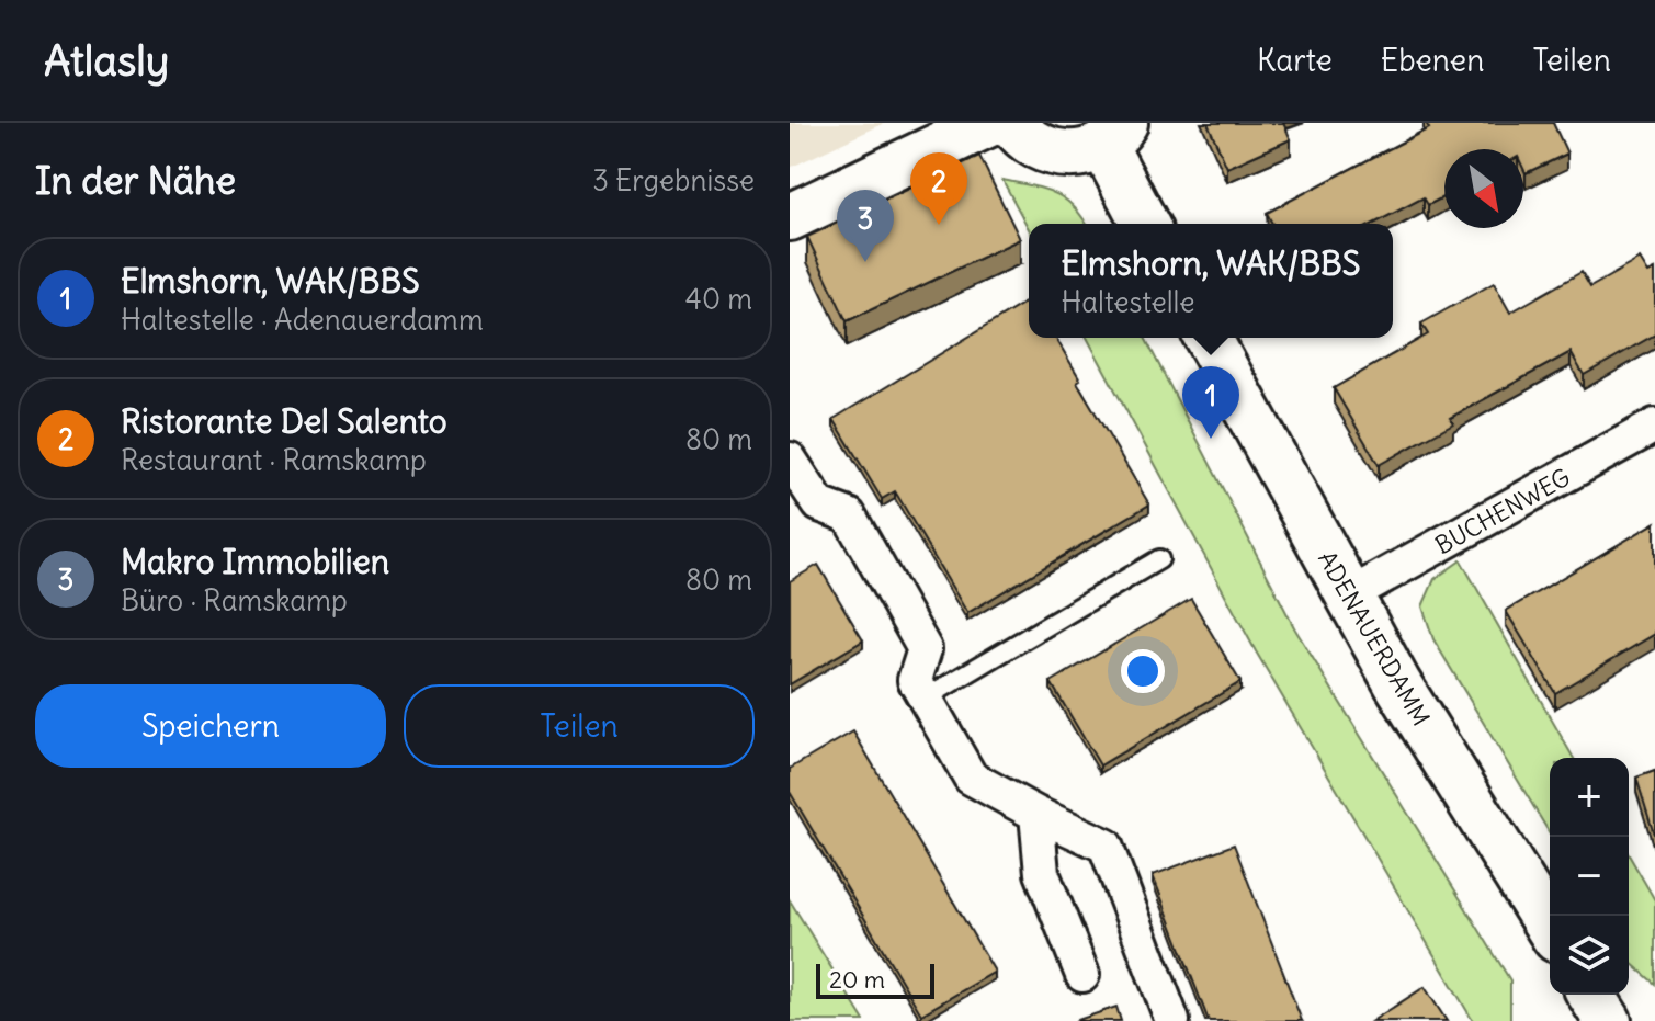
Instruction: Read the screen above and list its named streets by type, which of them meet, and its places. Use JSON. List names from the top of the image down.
{
  "streets": {
    "street": ["BUCHENWEG", "ADENAUERDAMM"]
  },
  "crossings": [
    ["BUCHENWEG", "ADENAUERDAMM"]
  ],
  "scale_bar": "20 m",
  "north": "bottom right",
  "page": {
    "header": "Atlasly",
    "nav": ["Karte", "Ebenen", "Teilen"],
    "heading": ["In der Nähe", "3 Ergebnisse"],
    "pins": ["2", "3", "1"],
    "popup": ["Elmshorn, WAK/BBS", "Haltestelle"],
    "list": [
      {
        "mark": "1",
        "name": "Elmshorn, WAK/BBS",
        "note": "Haltestelle · Adenauerdamm",
        "value": "40 m"
      },
      {
        "mark": "2",
        "name": "Ristorante Del Salento",
        "note": "Restaurant · Ramskamp",
        "value": "80 m"
      },
      {
        "mark": "3",
        "name": "Makro Immobilien",
        "note": "Büro · Ramskamp",
        "value": "80 m"
      }
    ],
    "buttons": ["Speichern", "Teilen"],
    "map_buttons": ["+", "−"],
    "scale": "20 m"
  }
}
